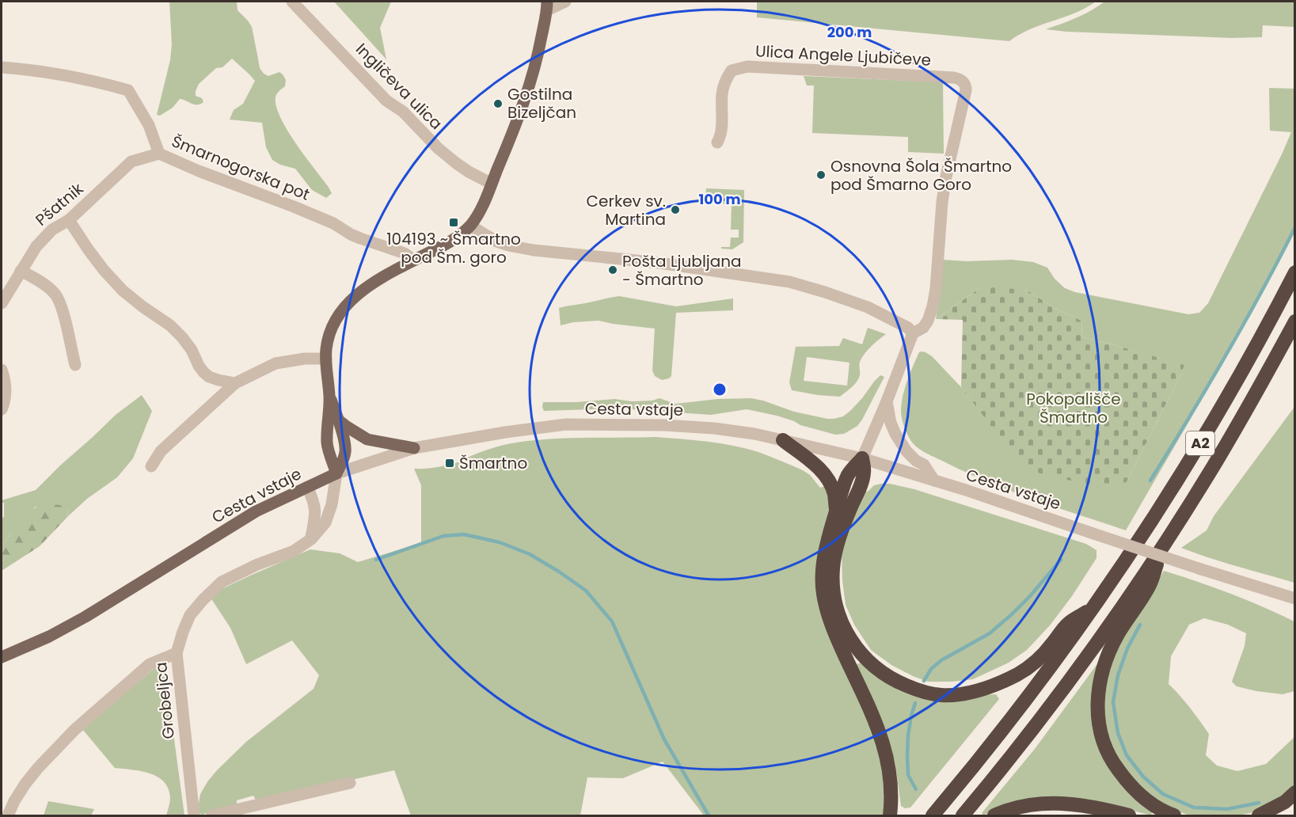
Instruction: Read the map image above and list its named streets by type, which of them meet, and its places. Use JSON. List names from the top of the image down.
{
  "streets": {
    "highway": ["A2"],
    "main road": ["Cesta vstaje"],
    "street": [
      "Ulica Angele Ljubičeve",
      "Ingličeva ulica",
      "Šmarnogorska pot",
      "Pšatnik",
      "Grobeljca"
    ]
  },
  "crossings": [
    ["Šmarnogorska pot", "Pšatnik"],
    ["Cesta vstaje", "Grobeljca"]
  ],
  "parks": ["Pokopališče Šmartno"],
  "places": {
    "other": [
      "Gostilna Bizeljčan",
      "Osnovna Šola Šmartno pod Šmarno Goro",
      "Cerkev sv. Martina",
      "Pošta Ljubljana - Šmartno"
    ],
    "transit": ["104193 ~ Šmartno pod Šm. goro", "Šmartno"]
  },
  "rings": ["200 m", "100 m"]
}
